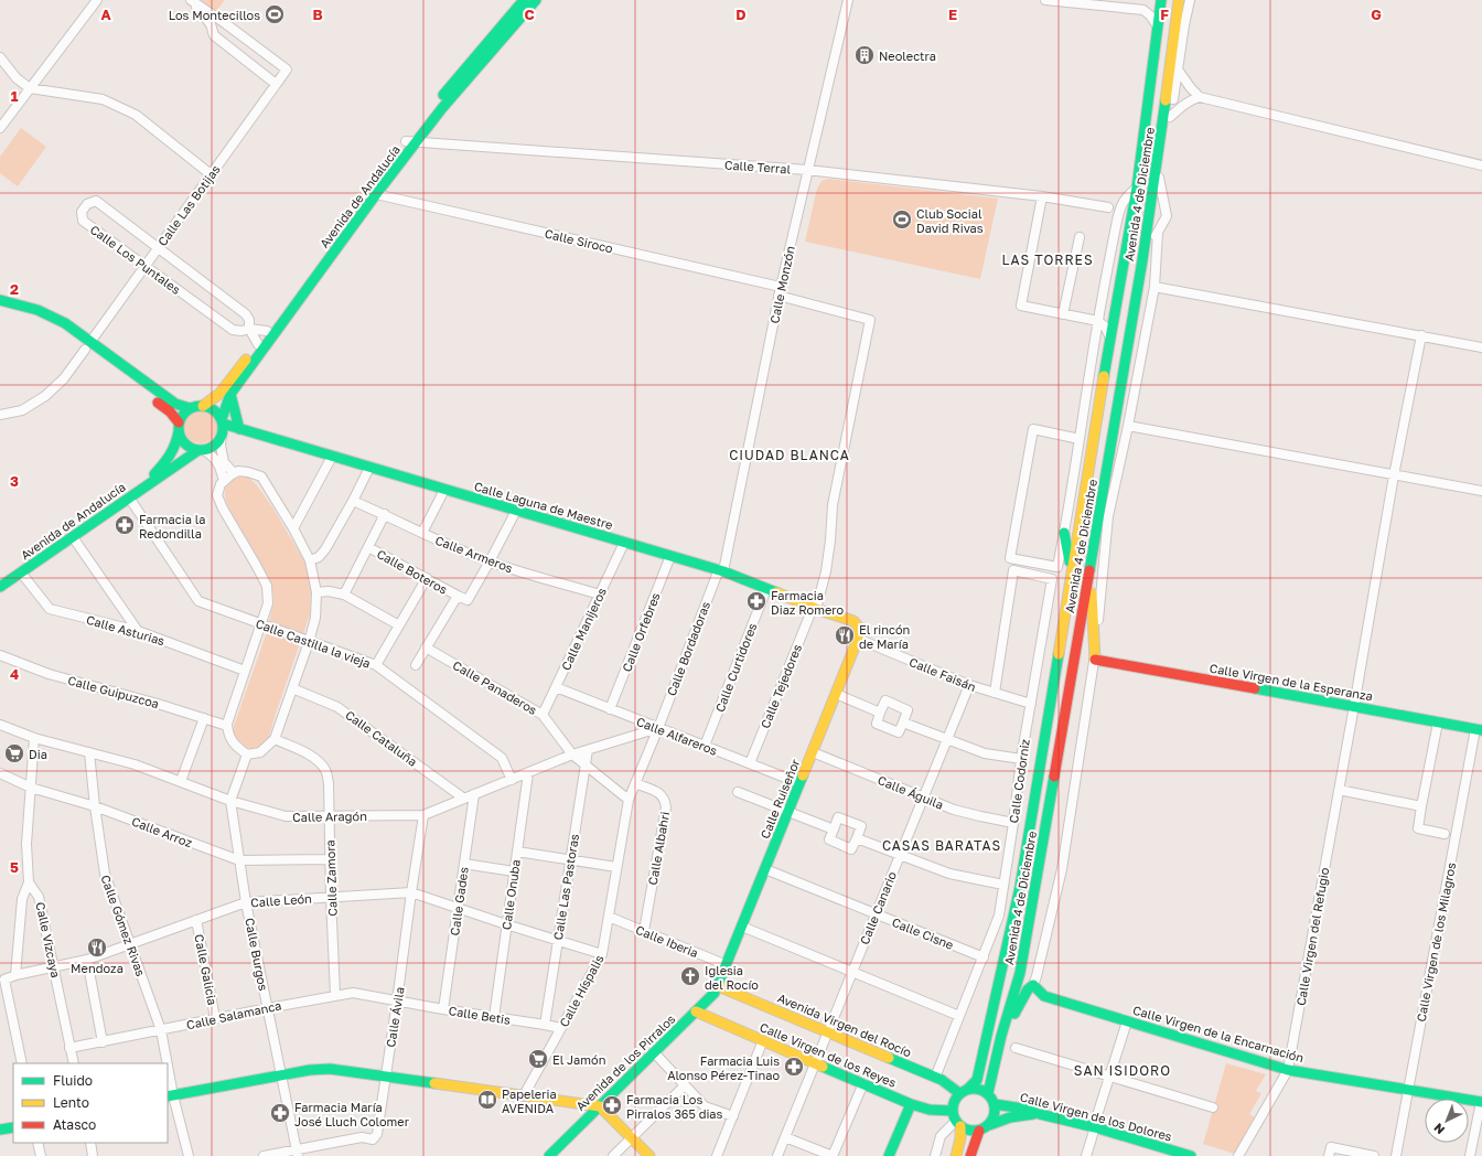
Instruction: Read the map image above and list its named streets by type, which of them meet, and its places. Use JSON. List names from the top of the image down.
{
  "streets": {
    "main road": [
      "Avenida 4 de Diciembre",
      "Avenida de Andalucía",
      "Calle Laguna de Maestre",
      "Calle Virgen de la Esperanza",
      "Calle Ruiseñor",
      "Avenida Virgen del Rocío",
      "Calle Virgen de la Encarnación",
      "Calle Virgen de los Reyes",
      "Avenida de los Pirralos",
      "Calle Virgen de los Dolores"
    ],
    "street": [
      "Calle Terral",
      "Calle Las Botijas",
      "Calle Siroco",
      "Calle Los Puntales",
      "Calle Monzón",
      "Calle Armeros",
      "Calle Boteros",
      "Calle Manijeros",
      "Calle Asturias",
      "Calle Orfebres",
      "Calle Castilla la vieja",
      "Calle Bordadoras",
      "Calle Curtidores",
      "Calle Faisán",
      "Calle Tejedores",
      "Calle Panaderos",
      "Calle Guipuzcoa",
      "Calle Alfareros",
      "Calle Cataluña",
      "Calle Codorniz",
      "Calle Águila",
      "Calle Aragón",
      "Calle Arroz",
      "Calle Albahri",
      "Calle Zamora",
      "Calle Las Pastoras",
      "Calle Onuba",
      "Calle León",
      "Calle Gades",
      "Calle Canario",
      "Calle Gómez Rivas",
      "Calle Cisne",
      "Calle Virgen del Refugio",
      "Calle Vizcaya",
      "Calle Iberia",
      "Calle Virgen de los Milagros",
      "Calle Burgos",
      "Calle Galicia",
      "Calle Híspalis",
      "Calle Salamanca",
      "Calle Betis",
      "Calle Ávila"
    ]
  },
  "crossings": [
    ["Calle Terral", "Avenida de Andalucía"],
    ["Calle Terral", "Calle Monzón"],
    ["Avenida 4 de Diciembre", "Avenida Virgen del Rocío"],
    ["Avenida 4 de Diciembre", "Calle Virgen de los Reyes"],
    ["Avenida 4 de Diciembre", "Calle Virgen de los Dolores"],
    ["Avenida de Andalucía", "Calle Siroco"],
    ["Avenida de Andalucía", "Calle Laguna de Maestre"],
    ["Avenida de Andalucía", "Calle Asturias"],
    ["Avenida de Andalucía", "Calle Castilla la vieja"],
    ["Calle Las Botijas", "Calle Los Puntales"],
    ["Calle Siroco", "Calle Monzón"],
    ["Calle Siroco", "Calle Laguna de Maestre"],
    ["Calle Siroco", "Calle Tejedores"],
    ["Calle Monzón", "Calle Laguna de Maestre"],
    ["Calle Monzón", "Calle Bordadoras"],
    ["Calle Laguna de Maestre", "Calle Manijeros"],
    ["Calle Laguna de Maestre", "Calle Orfebres"],
    ["Calle Laguna de Maestre", "Calle Bordadoras"],
    ["Calle Laguna de Maestre", "Calle Curtidores"],
    ["Calle Laguna de Maestre", "Calle Faisán"],
    ["Calle Laguna de Maestre", "Calle Tejedores"],
    ["Calle Laguna de Maestre", "Calle Ruiseñor"],
    ["Calle Armeros", "Calle Manijeros"],
    ["Calle Manijeros", "Calle Panaderos"],
    ["Calle Manijeros", "Calle Alfareros"],
    ["Calle Orfebres", "Calle Alfareros"],
    ["Calle Castilla la vieja", "Calle Aragón"],
    ["Calle Bordadoras", "Calle Alfareros"],
    ["Calle Bordadoras", "Calle Aragón"],
    ["Calle Bordadoras", "Calle Albahri"],
    ["Calle Bordadoras", "Calle Híspalis"],
    ["Calle Curtidores", "Calle Alfareros"],
    ["Calle Faisán", "Calle Codorniz"],
    ["Calle Faisán", "Calle Ruiseñor"],
    ["Calle Faisán", "Calle Canario"],
    ["Calle Virgen de la Esperanza", "Calle Virgen del Refugio"],
    ["Calle Virgen de la Esperanza", "Calle Virgen de los Milagros"],
    ["Calle Tejedores", "Calle Alfareros"],
    ["Calle Panaderos", "Calle Aragón"],
    ["Calle Panaderos", "Calle Las Pastoras"],
    ["Calle Panaderos", "Calle Híspalis"],
    ["Calle Alfareros", "Calle Ruiseñor"],
    ["Calle Alfareros", "Calle Aragón"],
    ["Calle Cataluña", "Calle Aragón"],
    ["Calle Codorniz", "Calle Águila"],
    ["Calle Codorniz", "Calle Cisne"],
    ["Calle Codorniz", "Avenida Virgen del Rocío"],
    ["Calle Águila", "Calle Ruiseñor"],
    ["Calle Águila", "Calle Canario"],
    ["Calle Ruiseñor", "Calle Cisne"],
    ["Calle Ruiseñor", "Calle Iberia"],
    ["Calle Ruiseñor", "Avenida Virgen del Rocío"],
    ["Calle Ruiseñor", "Avenida de los Pirralos"],
    ["Calle Aragón", "Calle Zamora"],
    ["Calle Aragón", "Calle Las Pastoras"],
    ["Calle Aragón", "Calle Onuba"],
    ["Calle Aragón", "Calle Gades"],
    ["Calle Aragón", "Calle Gómez Rivas"],
    ["Calle Aragón", "Calle Burgos"],
    ["Calle Aragón", "Calle Ávila"],
    ["Calle Arroz", "Calle Zamora"],
    ["Calle Arroz", "Calle Gómez Rivas"],
    ["Calle Arroz", "Calle Burgos"],
    ["Calle Albahri", "Calle Iberia"],
    ["Calle Albahri", "Calle Híspalis"],
    ["Calle Zamora", "Calle León"],
    ["Calle Zamora", "Calle Salamanca"],
    ["Calle Las Pastoras", "Calle Betis"],
    ["Calle Onuba", "Calle Betis"],
    ["Calle León", "Calle Gómez Rivas"],
    ["Calle León", "Calle Vizcaya"],
    ["Calle León", "Calle Burgos"],
    ["Calle León", "Calle Galicia"],
    ["Calle León", "Calle Ávila"],
    ["Calle Gades", "Calle Betis"],
    ["Calle Canario", "Calle Cisne"],
    ["Calle Canario", "Avenida Virgen del Rocío"],
    ["Calle Canario", "Calle Virgen de los Reyes"],
    ["Calle Gómez Rivas", "Calle Salamanca"],
    ["Calle Virgen del Refugio", "Calle Virgen de la Encarnación"],
    ["Calle Vizcaya", "Calle Salamanca"],
    ["Calle Iberia", "Calle Híspalis"],
    ["Calle Virgen de los Milagros", "Calle Virgen de la Encarnación"],
    ["Calle Burgos", "Calle Salamanca"],
    ["Calle Burgos", "Calle Ávila"],
    ["Calle Galicia", "Calle Salamanca"],
    ["Calle Híspalis", "Calle Betis"],
    ["Calle Salamanca", "Calle Betis"],
    ["Calle Salamanca", "Calle Ávila"],
    ["Calle Betis", "Calle Ávila"],
    ["Avenida Virgen del Rocío", "Calle Virgen de los Reyes"],
    ["Avenida Virgen del Rocío", "Avenida de los Pirralos"],
    ["Avenida Virgen del Rocío", "Calle Virgen de los Dolores"],
    ["Calle Virgen de los Reyes", "Avenida de los Pirralos"],
    ["Calle Virgen de los Reyes", "Calle Virgen de los Dolores"]
  ],
  "districts": [
    "LAS TORRES",
    "CIUDAD BLANCA",
    "CASAS BARATAS",
    "SAN ISIDORO"
  ],
  "places": {
    "sports": ["Los Montecillos", "Club Social David Rivas"],
    "building": ["Neolectra"],
    "pharmacy": [
      "Farmacia la Redondilla",
      "Farmacia Diaz Romero",
      "Farmacia Luis Alonso Pérez-Tinao",
      "Farmacia Los Pirralos 365 dias",
      "Farmacia María José Lluch Colomer"
    ],
    "restaurant": ["El rincón de María", "Mendoza"],
    "supermarket": ["Dia", "El Jamón"],
    "church": ["Iglesia del Rocío"],
    "library": ["Papeleria AVENIDA"]
  },
  "legend": ["Fluido", "Lento", "Atasco"],
  "north": "bottom left",
  "grid": {
    "columns": [
      "A",
      "B",
      "C",
      "D",
      "E",
      "F",
      "G"
    ],
    "rows": [
      "1",
      "2",
      "3",
      "4",
      "5"
    ]
  }
}
